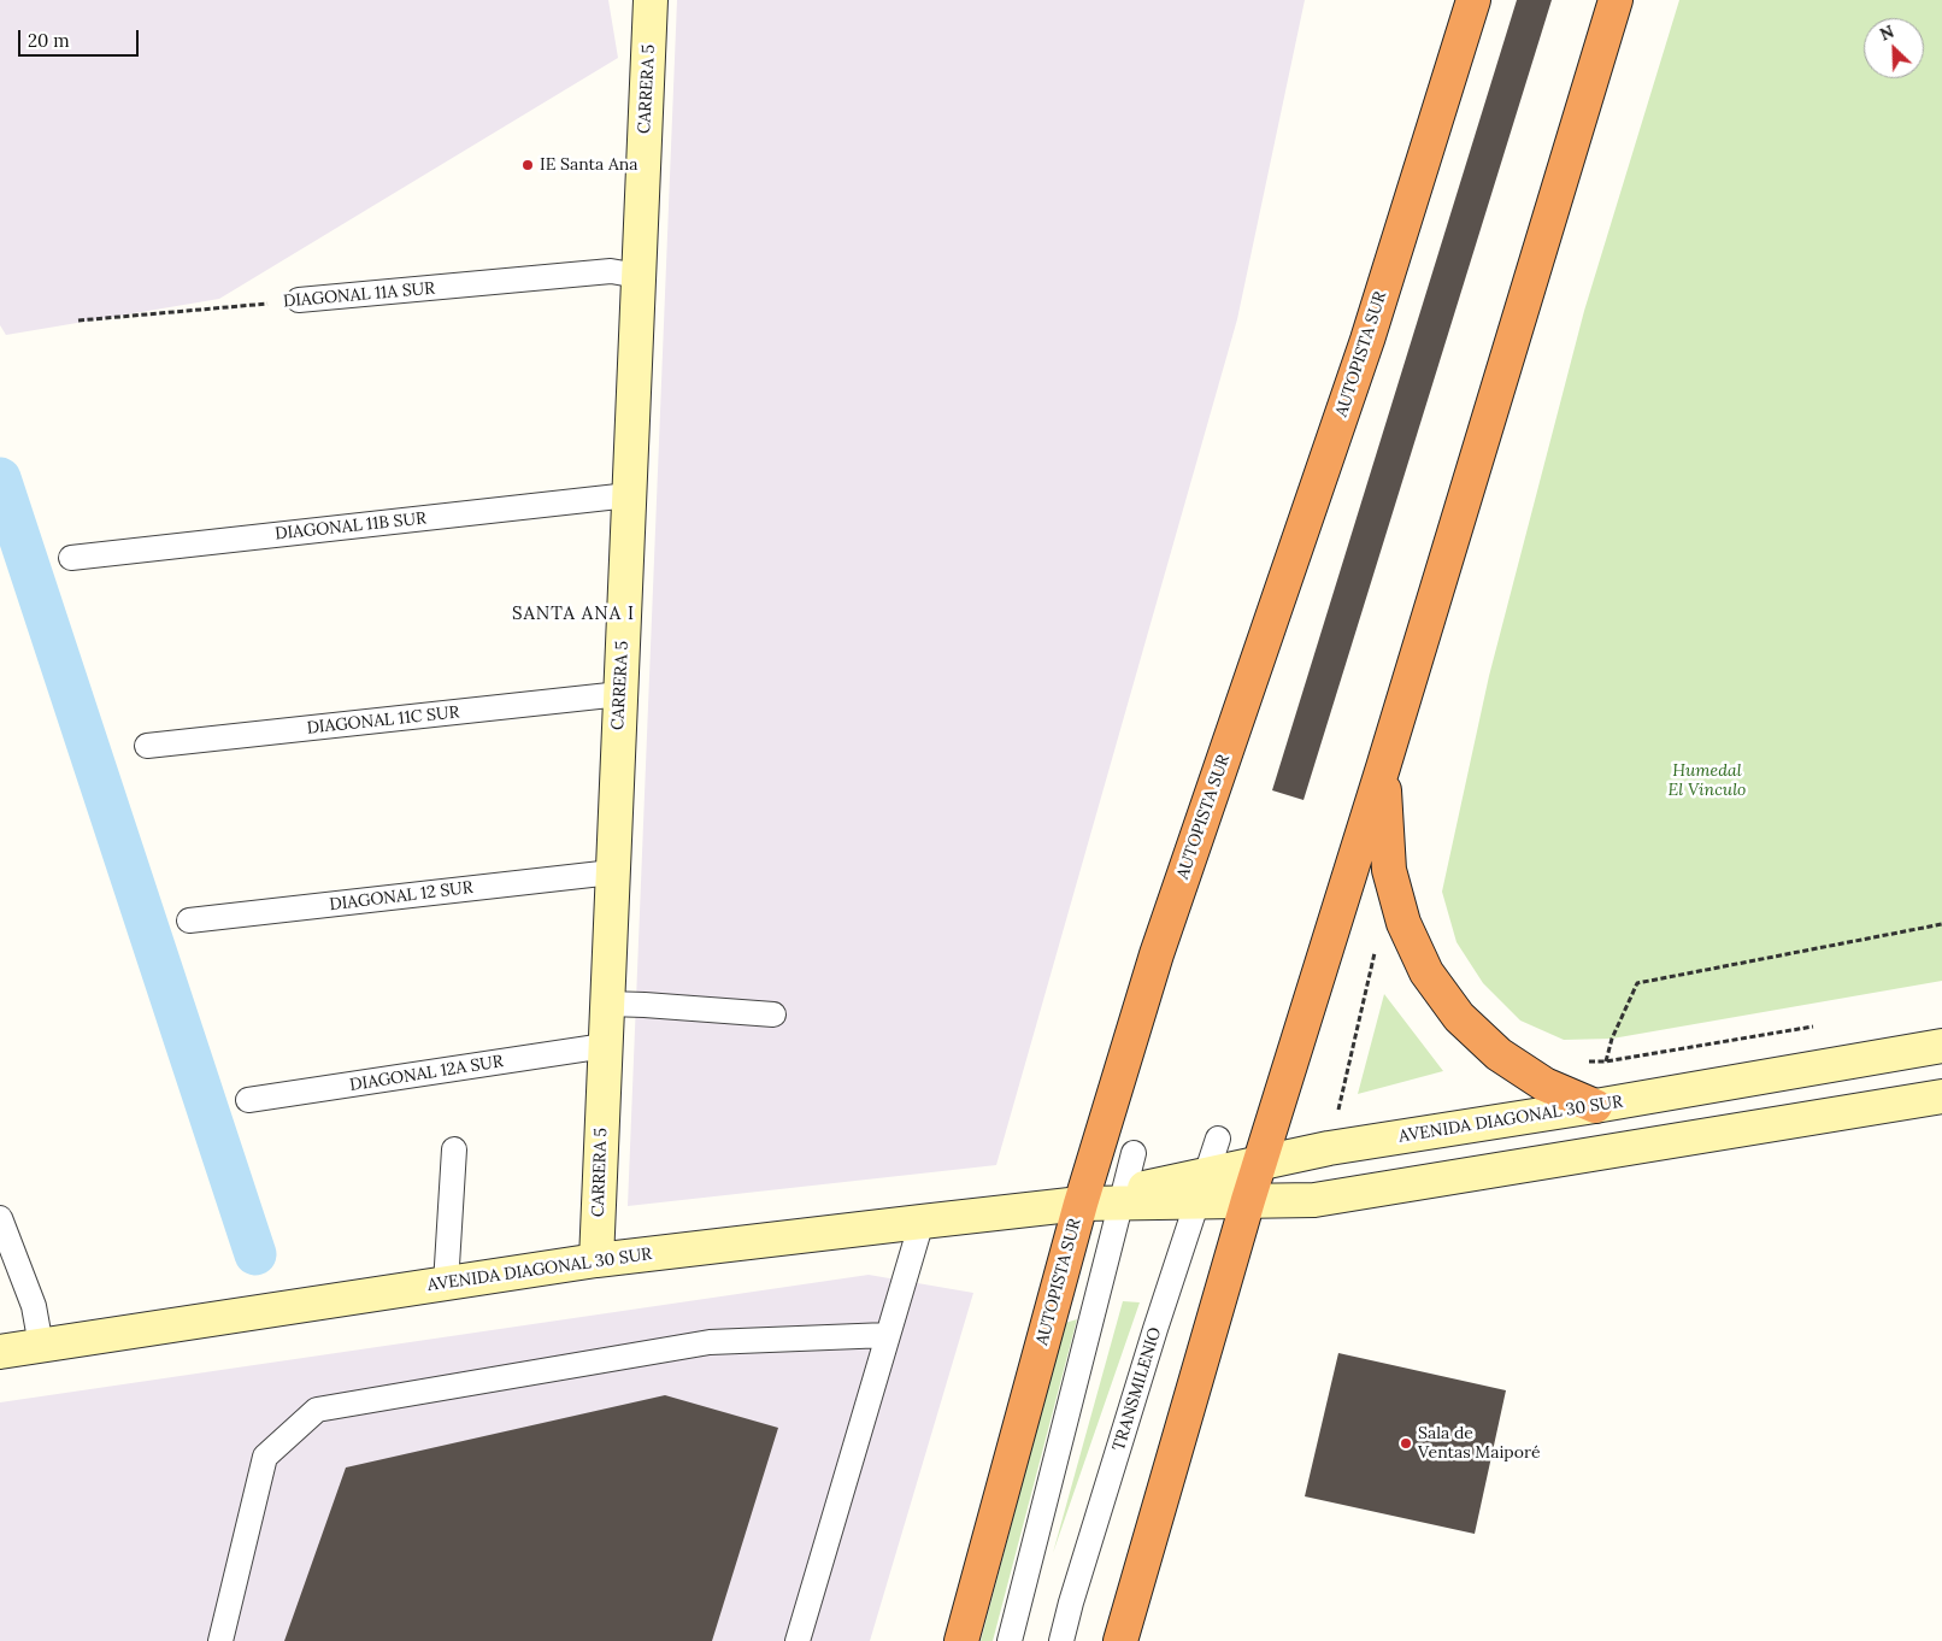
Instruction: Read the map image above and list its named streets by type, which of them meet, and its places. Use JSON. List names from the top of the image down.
{
  "streets": {
    "highway": ["AUTOPISTA SUR"],
    "street": ["CARRERA 5", "AVENIDA DIAGONAL 30 SUR"],
    "lane": [
      "DIAGONAL 11A SUR",
      "DIAGONAL 11B SUR",
      "DIAGONAL 11C SUR",
      "DIAGONAL 12 SUR",
      "DIAGONAL 12A SUR",
      "TRANSMILENIO"
    ]
  },
  "crossings": [
    ["CARRERA 5", "DIAGONAL 11A SUR"],
    ["CARRERA 5", "DIAGONAL 11B SUR"],
    ["CARRERA 5", "DIAGONAL 11C SUR"],
    ["CARRERA 5", "DIAGONAL 12 SUR"],
    ["CARRERA 5", "DIAGONAL 12A SUR"],
    ["CARRERA 5", "AVENIDA DIAGONAL 30 SUR"],
    ["AUTOPISTA SUR", "AVENIDA DIAGONAL 30 SUR"],
    ["AVENIDA DIAGONAL 30 SUR", "TRANSMILENIO"]
  ],
  "districts": ["SANTA ANA I"],
  "parks": ["Humedal El Vinculo"],
  "places": ["IE Santa Ana", "Sala de Ventas Maiporé"],
  "scale_bar": "20 m",
  "north": "top left"
}
